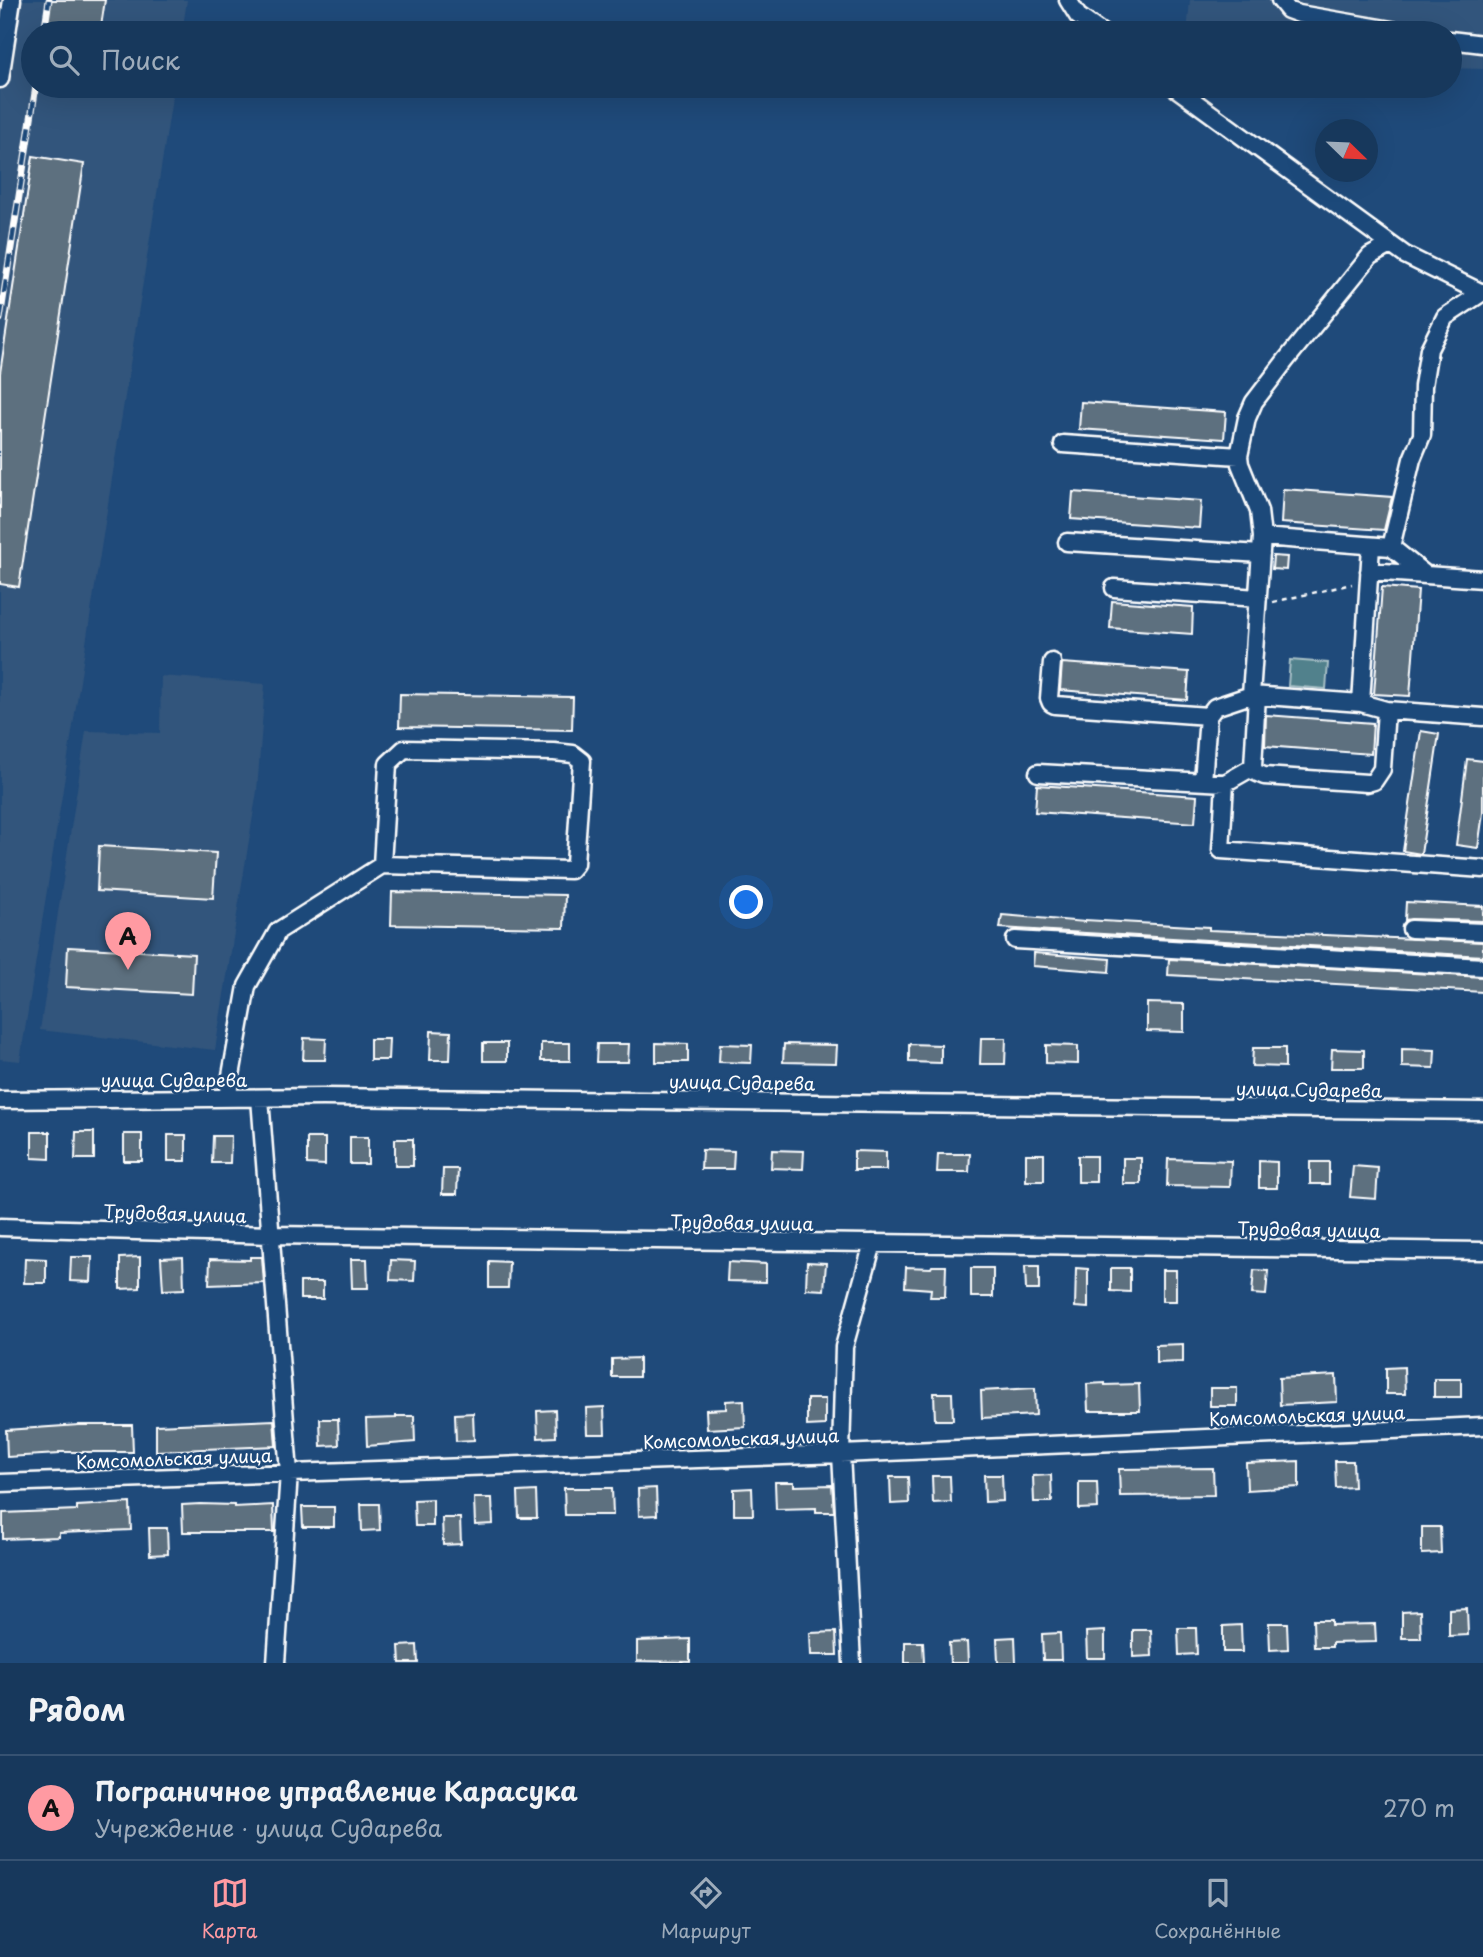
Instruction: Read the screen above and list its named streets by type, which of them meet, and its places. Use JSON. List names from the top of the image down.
{
  "streets": {
    "street": ["улица Сударева", "Трудовая улица", "Комсомольская улица"]
  },
  "north": "bottom right",
  "page": {
    "search": "Поиск",
    "pins": "A",
    "heading": "Рядом",
    "list": [
      {
        "mark": "A",
        "name": "Пограничное управление Карасука",
        "note": "Учреждение · улица Сударева",
        "value": "270 m"
      }
    ],
    "nav": ["Карта", "Маршрут", "Сохранённые"]
  }
}
